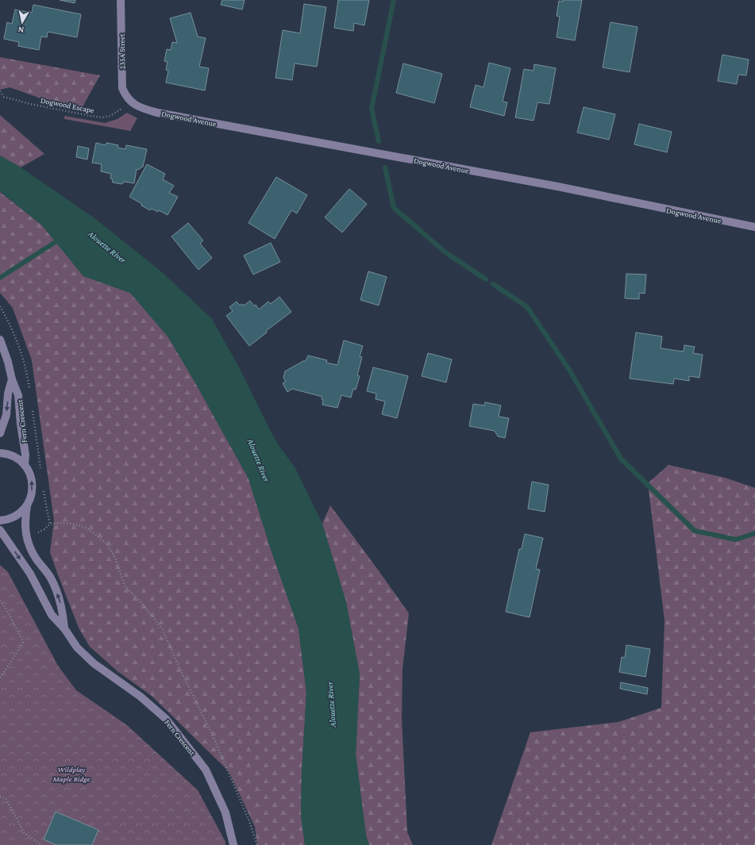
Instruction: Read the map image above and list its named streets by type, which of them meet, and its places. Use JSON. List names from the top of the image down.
{
  "streets": {
    "street": ["235A Street", "Dogwood Avenue", "Fern Crescent"],
    "path": ["Dogwood Escape"]
  },
  "crossings": [
    ["235A Street", "Dogwood Escape"],
    ["235A Street", "Dogwood Avenue"],
    ["Dogwood Escape", "Dogwood Avenue"]
  ],
  "water": ["Alouette River"],
  "parks": ["Wildplay Maple Ridge"],
  "north": "bottom"
}
